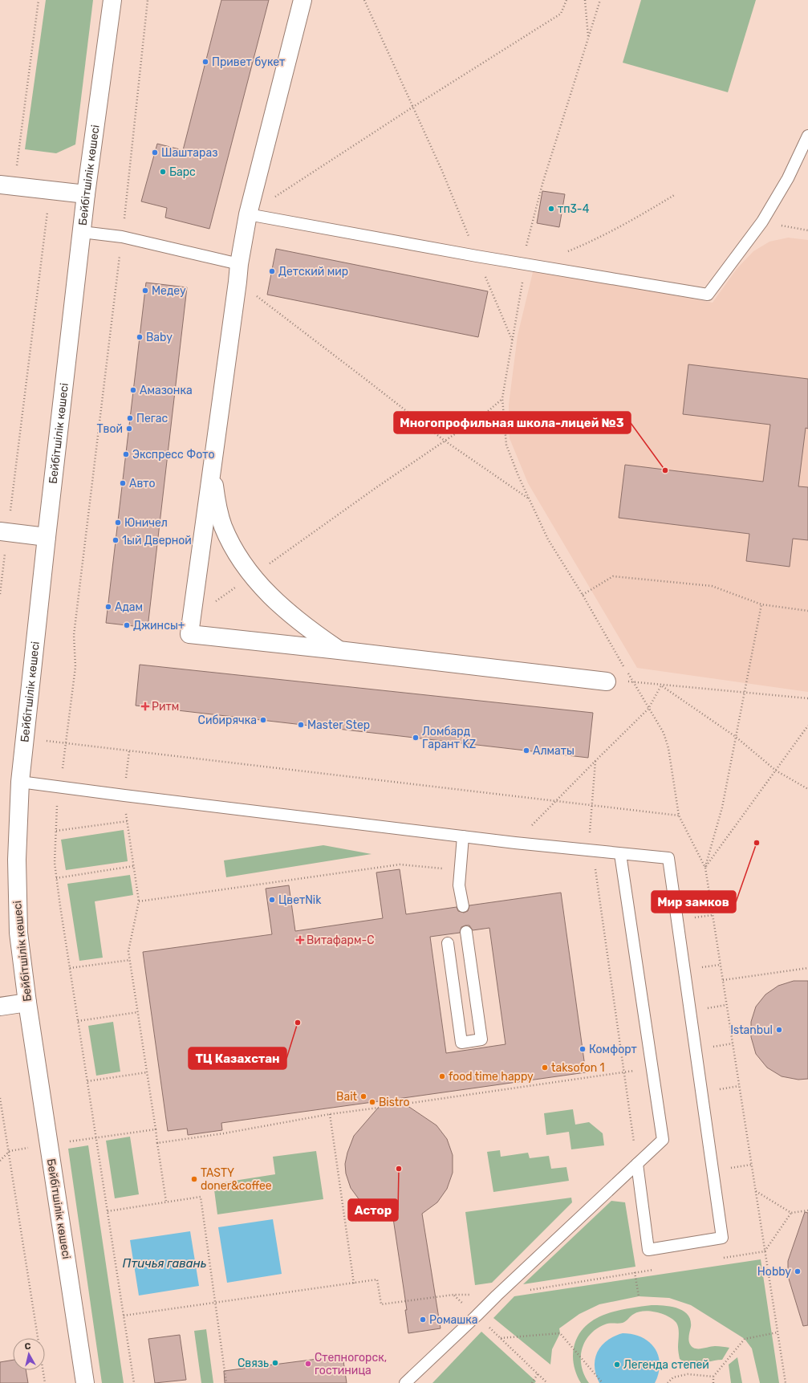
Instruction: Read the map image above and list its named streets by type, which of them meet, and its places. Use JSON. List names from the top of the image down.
{
  "streets": {
    "street": ["Бейбітшілік көшесі"]
  },
  "water": ["Птичья гавань"],
  "places": {
    "other": [
      "Привет букет",
      "Шаштараз",
      "Барс",
      "тп3-4",
      "Детский мир",
      "Медеу",
      "Baby",
      "Амазонка",
      "Пегас",
      "Твой",
      "Экспресс Фото",
      "Многопрофильная школа-лицей №3",
      "Авто",
      "Юничел",
      "1ый Дверной",
      "Адам",
      "Джинсы+",
      "Сибирячка",
      "Master Step",
      "Ломбард Гарант KZ",
      "Алматы",
      "Мир замков",
      "ЦветNik",
      "ТЦ Казахстан",
      "Istanbul",
      "Комфорт",
      "taksofon 1",
      "food time happy",
      "Bait",
      "Bistro",
      "Астор",
      "TASTY doner&coffee",
      "Hobby",
      "Ромашка",
      "Связь",
      "Степногорск, гостиница",
      "Легенда степей"
    ],
    "health": ["Ритм", "Витафарм-С"]
  },
  "north": "top"
}
